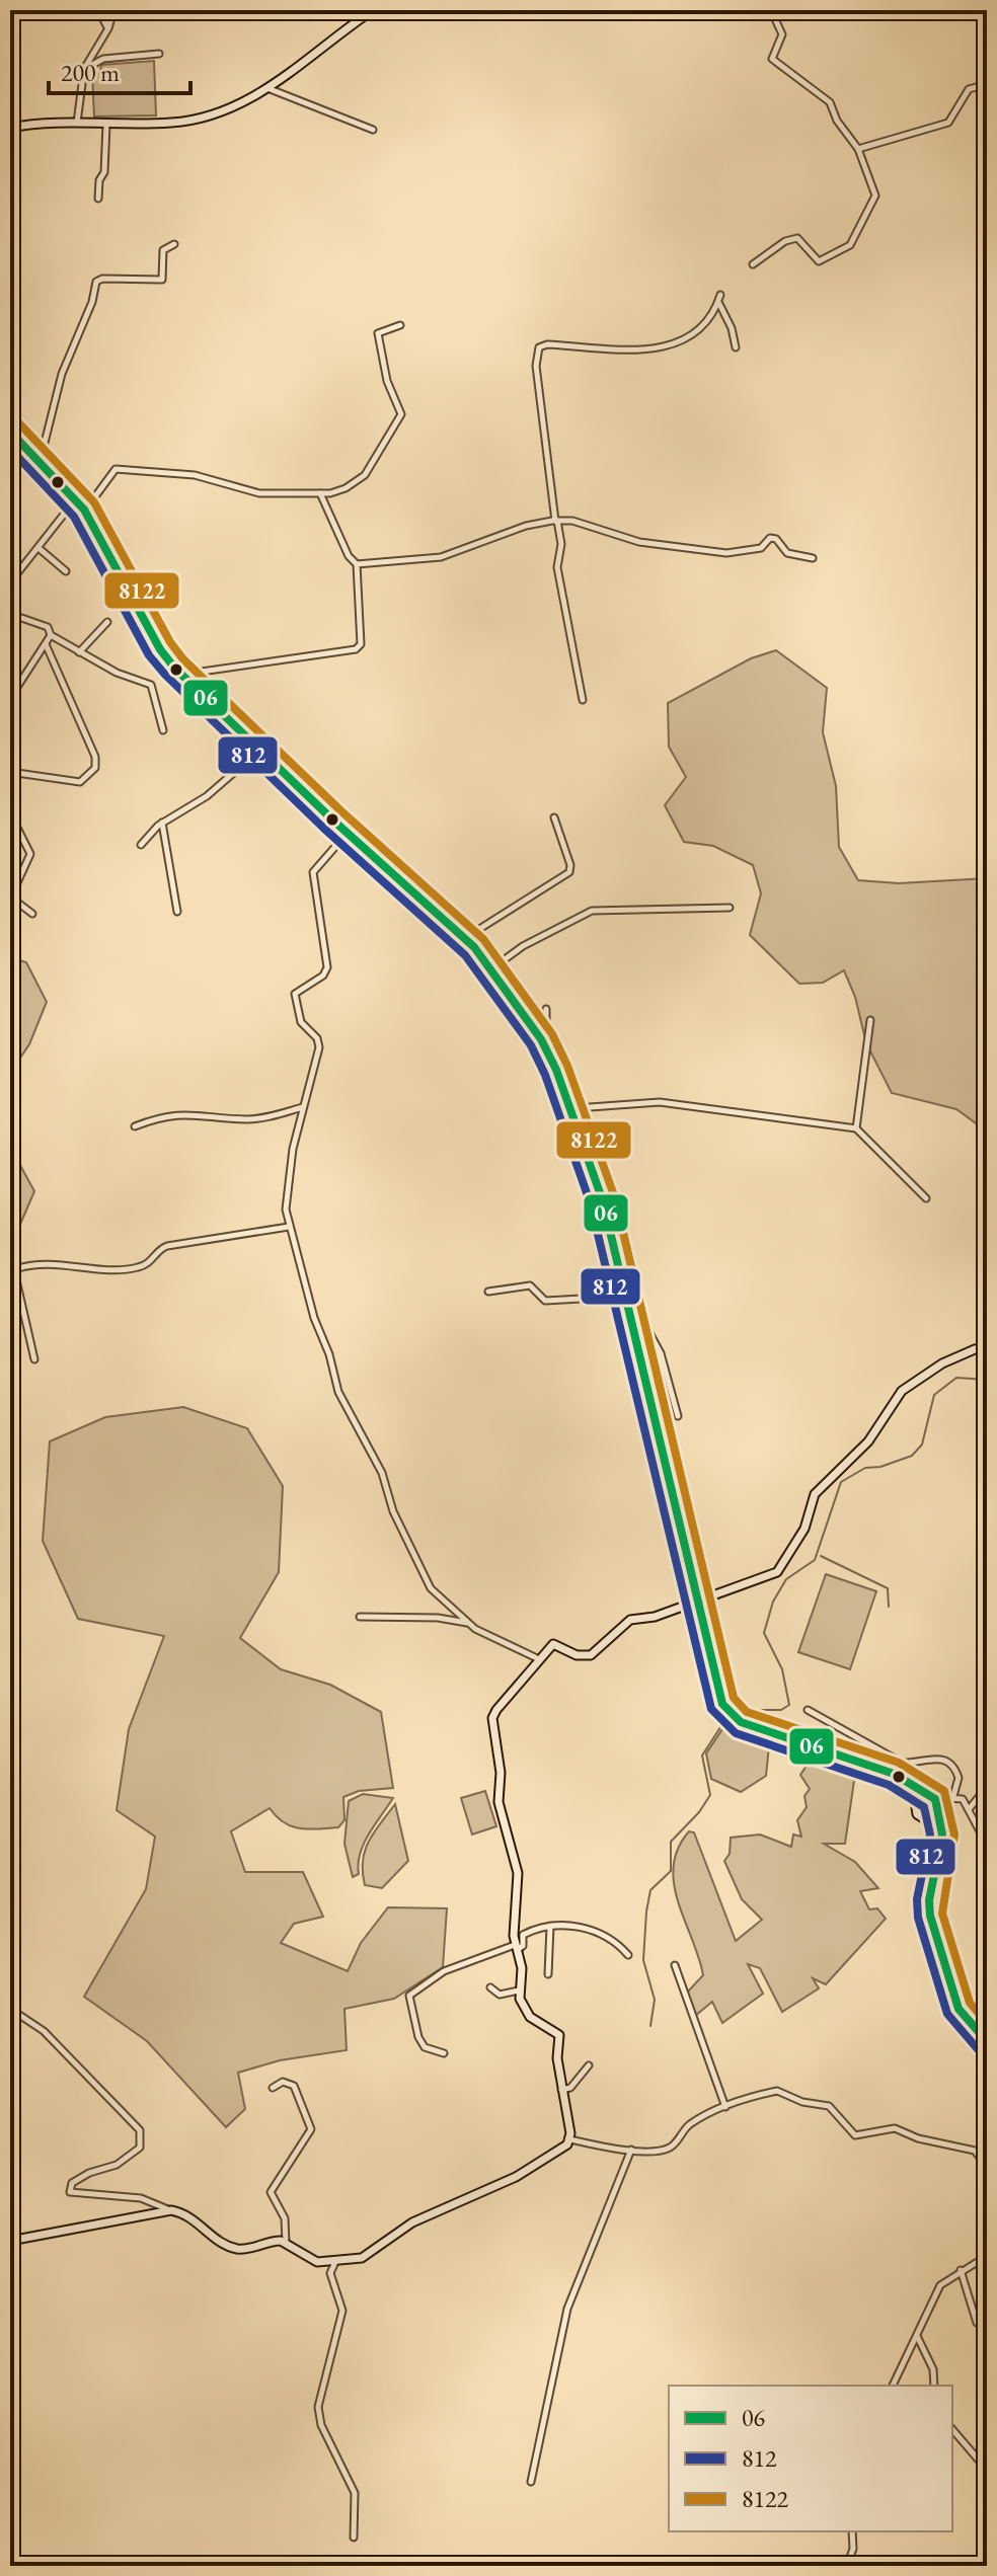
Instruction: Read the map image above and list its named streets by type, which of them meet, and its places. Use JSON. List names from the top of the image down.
{
  "lines": ["transit line 8122", "transit line 06", "transit line 812"],
  "legend": ["06", "812", "8122"],
  "scale_bar": "200 m"
}
